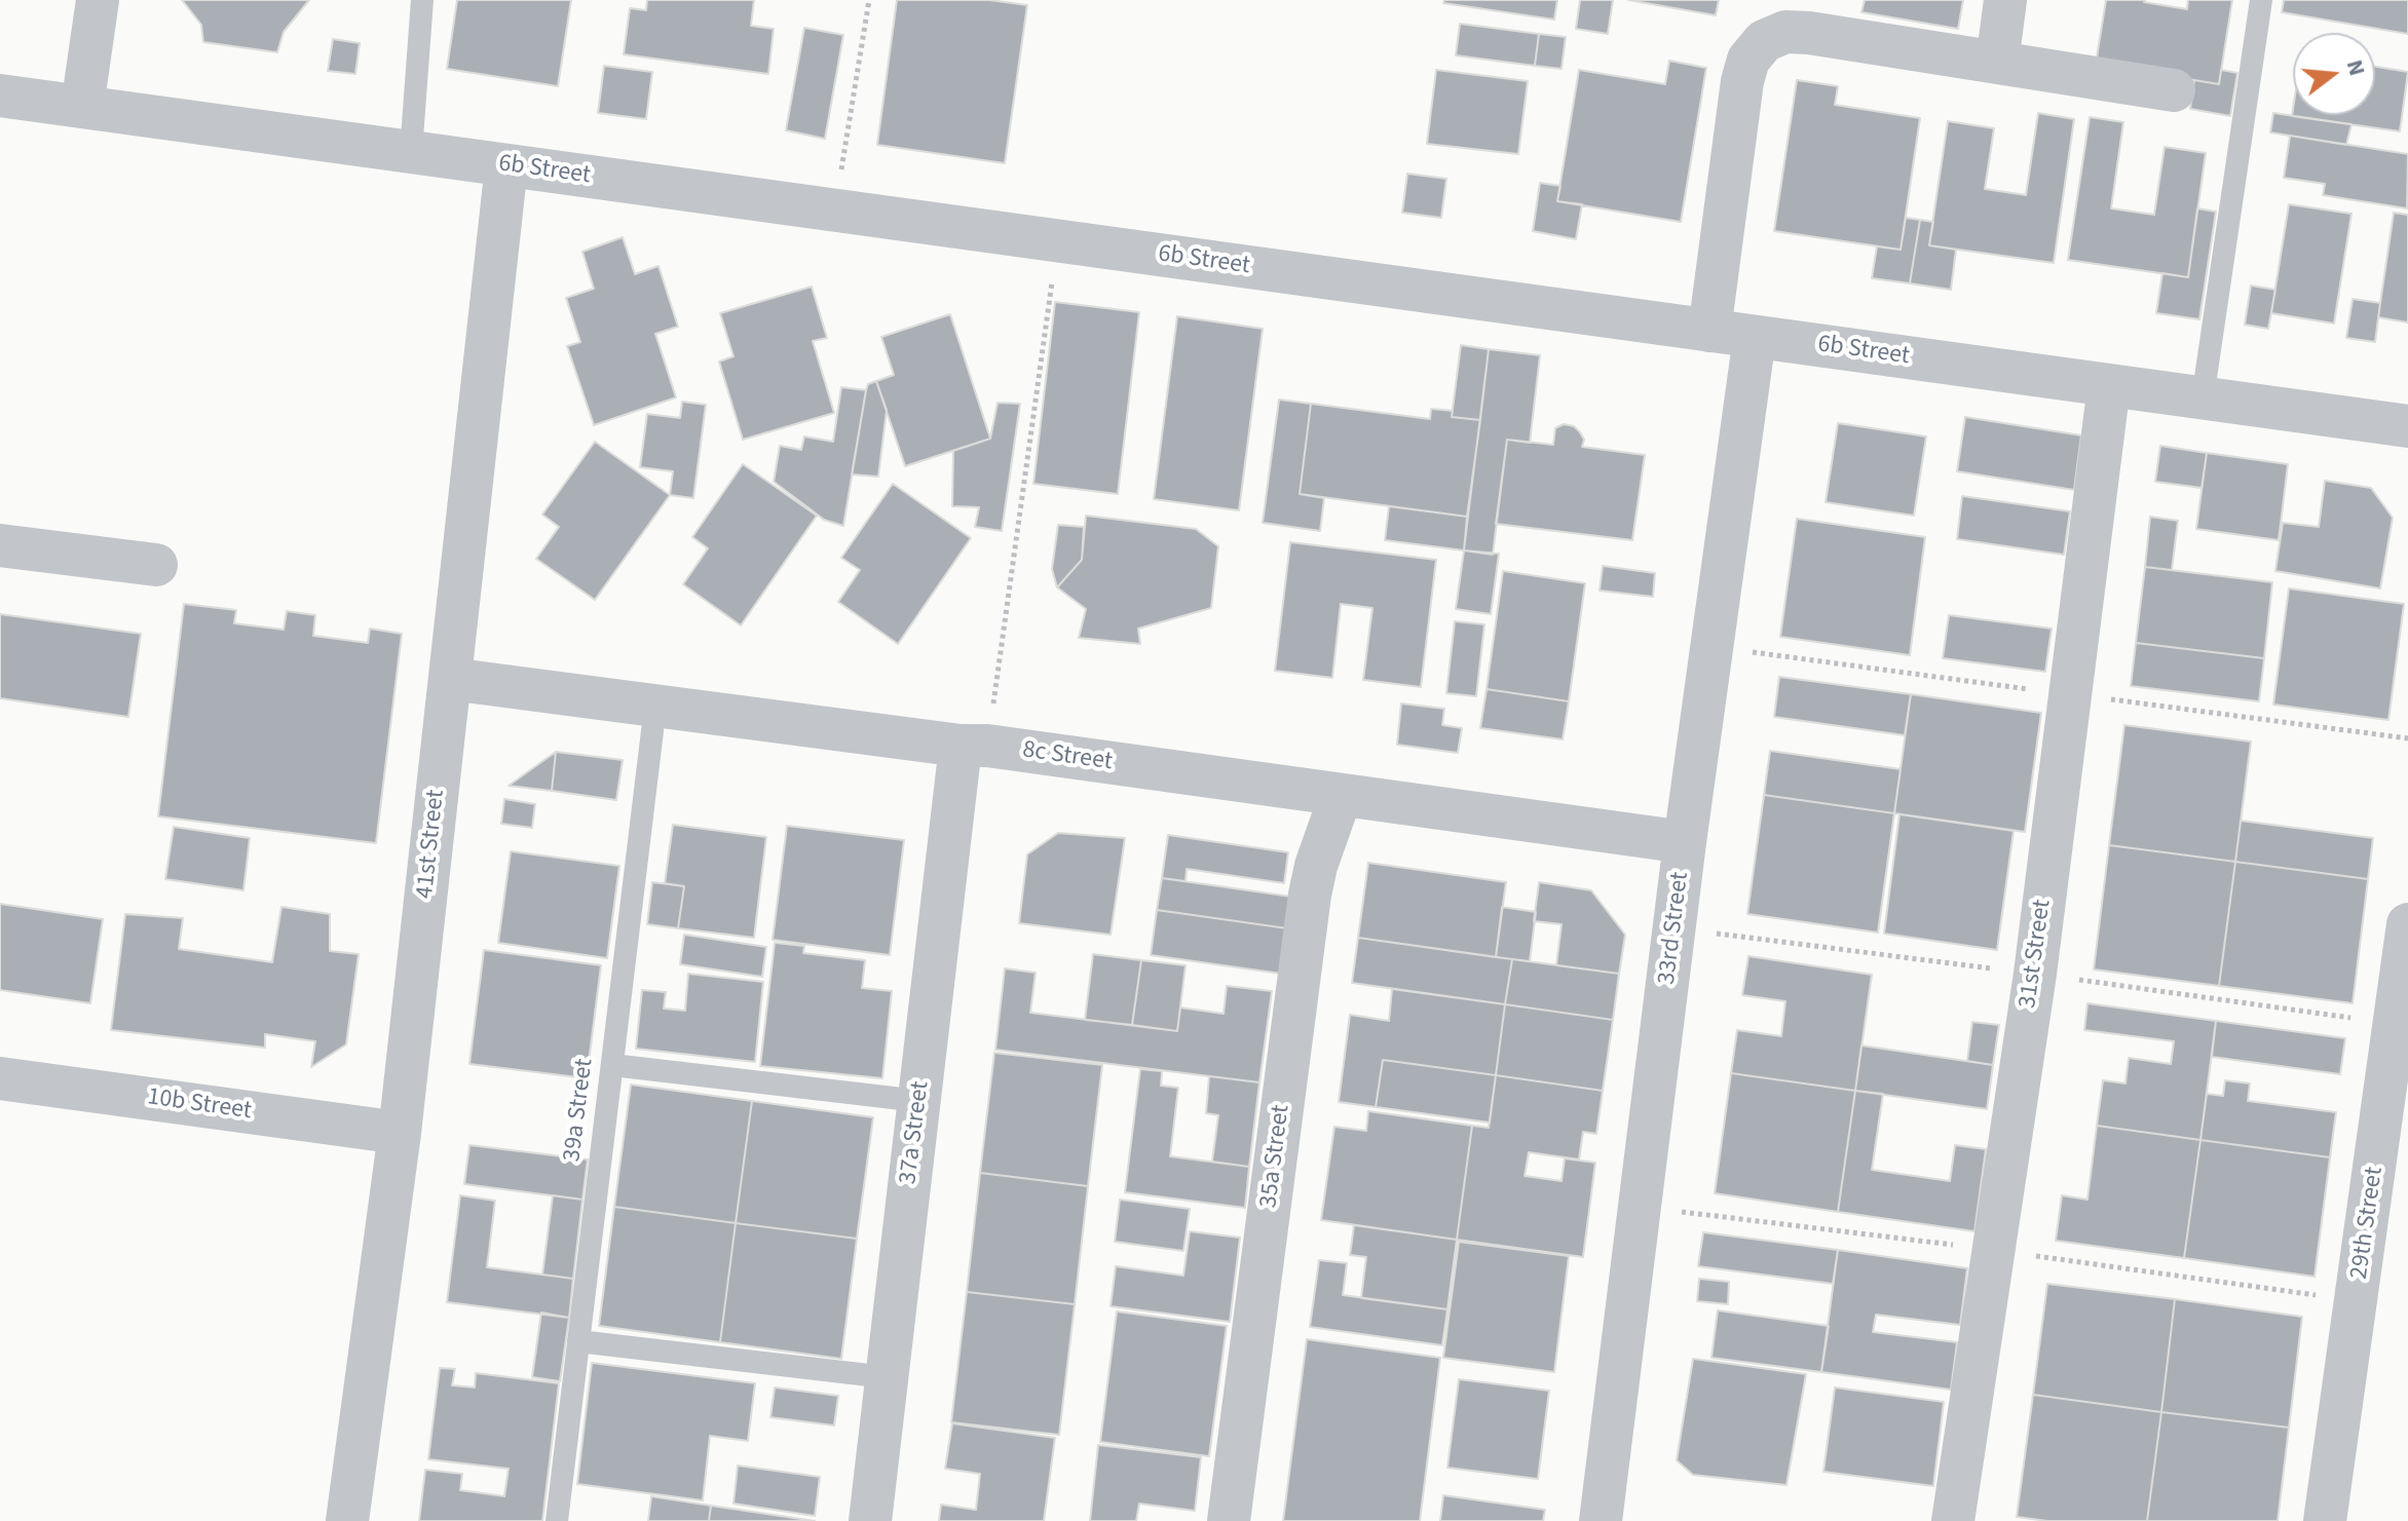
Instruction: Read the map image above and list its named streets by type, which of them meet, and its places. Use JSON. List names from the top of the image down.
{
  "streets": {
    "street": [
      "6b Street",
      "8c Street",
      "41st Street",
      "33rd Street",
      "31st Street",
      "10b Street",
      "37a Street",
      "35a Street",
      "29th Street"
    ],
    "lane": ["39a Street"]
  },
  "crossings": [
    ["6b Street", "41st Street"],
    ["6b Street", "33rd Street"],
    ["6b Street", "31st Street"],
    ["8c Street", "41st Street"],
    ["8c Street", "33rd Street"],
    ["8c Street", "39a Street"],
    ["8c Street", "37a Street"],
    ["8c Street", "35a Street"],
    ["41st Street", "10b Street"]
  ],
  "north": "right"
}
